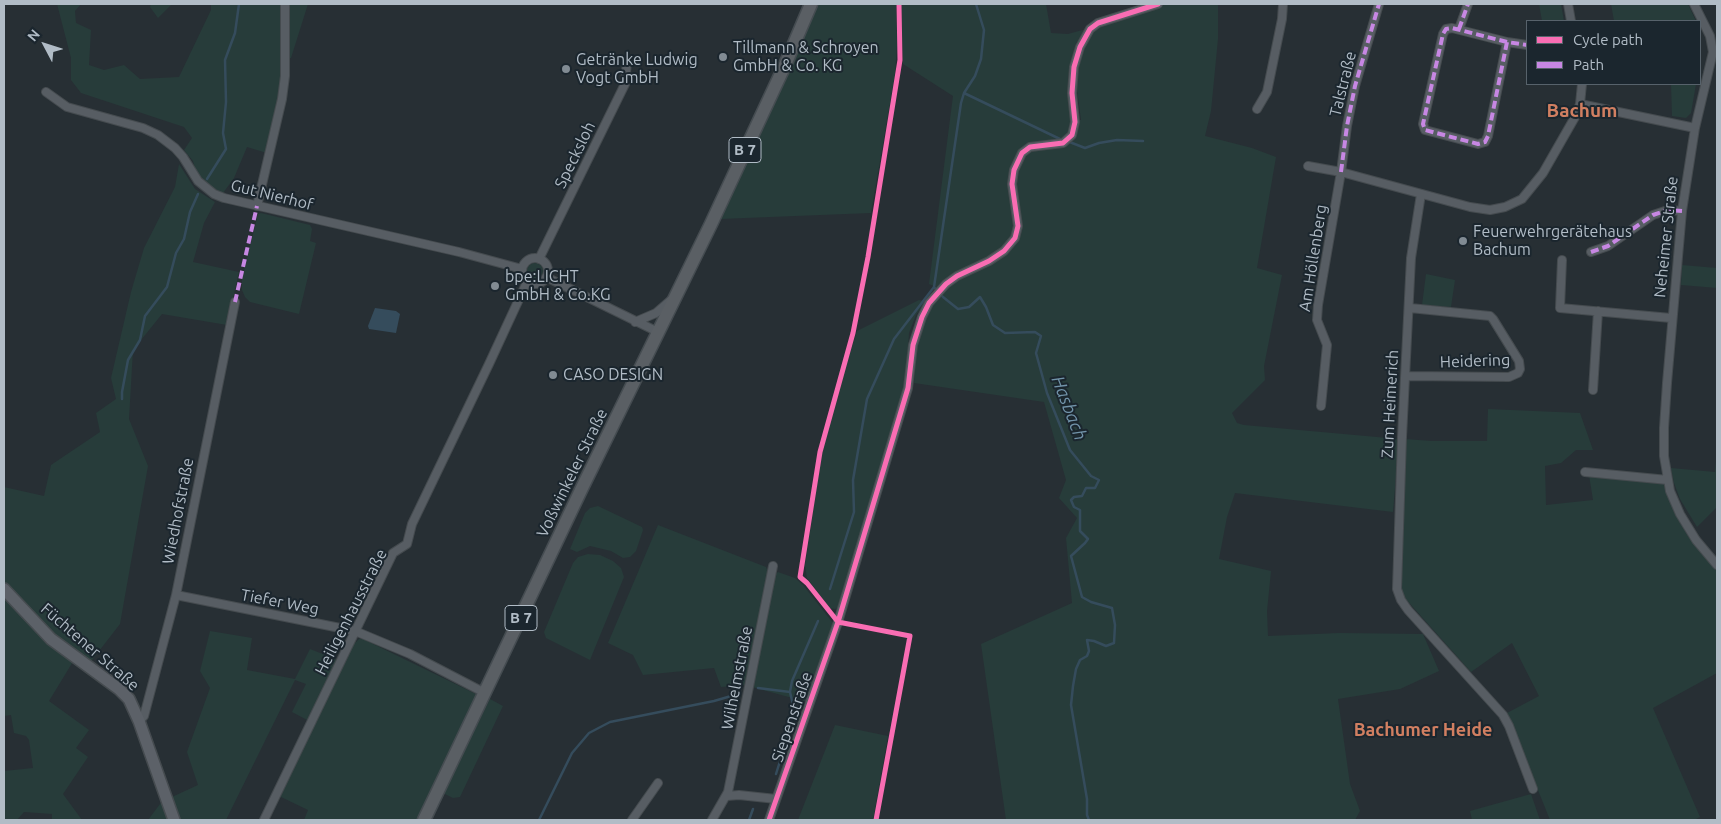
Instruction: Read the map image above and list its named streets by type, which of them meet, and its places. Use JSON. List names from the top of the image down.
{
  "streets": {
    "main road": ["B 7", "Voßwinkeler Straße"],
    "street": [
      "Talstraße",
      "Specksloh",
      "Gut Nierhof",
      "Neheimer Straße",
      "Am Höllenberg",
      "Heidering",
      "Zum Heimerich",
      "Wiedhofstraße",
      "Tiefer Weg",
      "Heiligenhausstraße",
      "Füchtener Straße",
      "Wilhelmstraße",
      "Siepenstraße"
    ]
  },
  "crossings": [
    ["Talstraße", "Am Höllenberg"],
    ["Specksloh", "Gut Nierhof"],
    ["Specksloh", "Heiligenhausstraße"],
    ["Gut Nierhof", "Heiligenhausstraße"],
    ["Heidering", "Zum Heimerich"],
    ["Voßwinkeler Straße", "Tiefer Weg"],
    ["Wiedhofstraße", "Tiefer Weg"],
    ["Wiedhofstraße", "Füchtener Straße"],
    ["Tiefer Weg", "Heiligenhausstraße"]
  ],
  "districts": ["Bachum", "Bachumer Heide"],
  "water": ["Hasbach"],
  "places": [
    "Tillmann & Schroyen GmbH & Co. KG",
    "Getränke Ludwig Vogt GmbH",
    "Feuerwehrgerätehaus Bachum",
    "bpe:LICHT GmbH & Co.KG",
    "CASO DESIGN"
  ],
  "legend": ["Cycle path", "Path"],
  "north": "top left"
}
